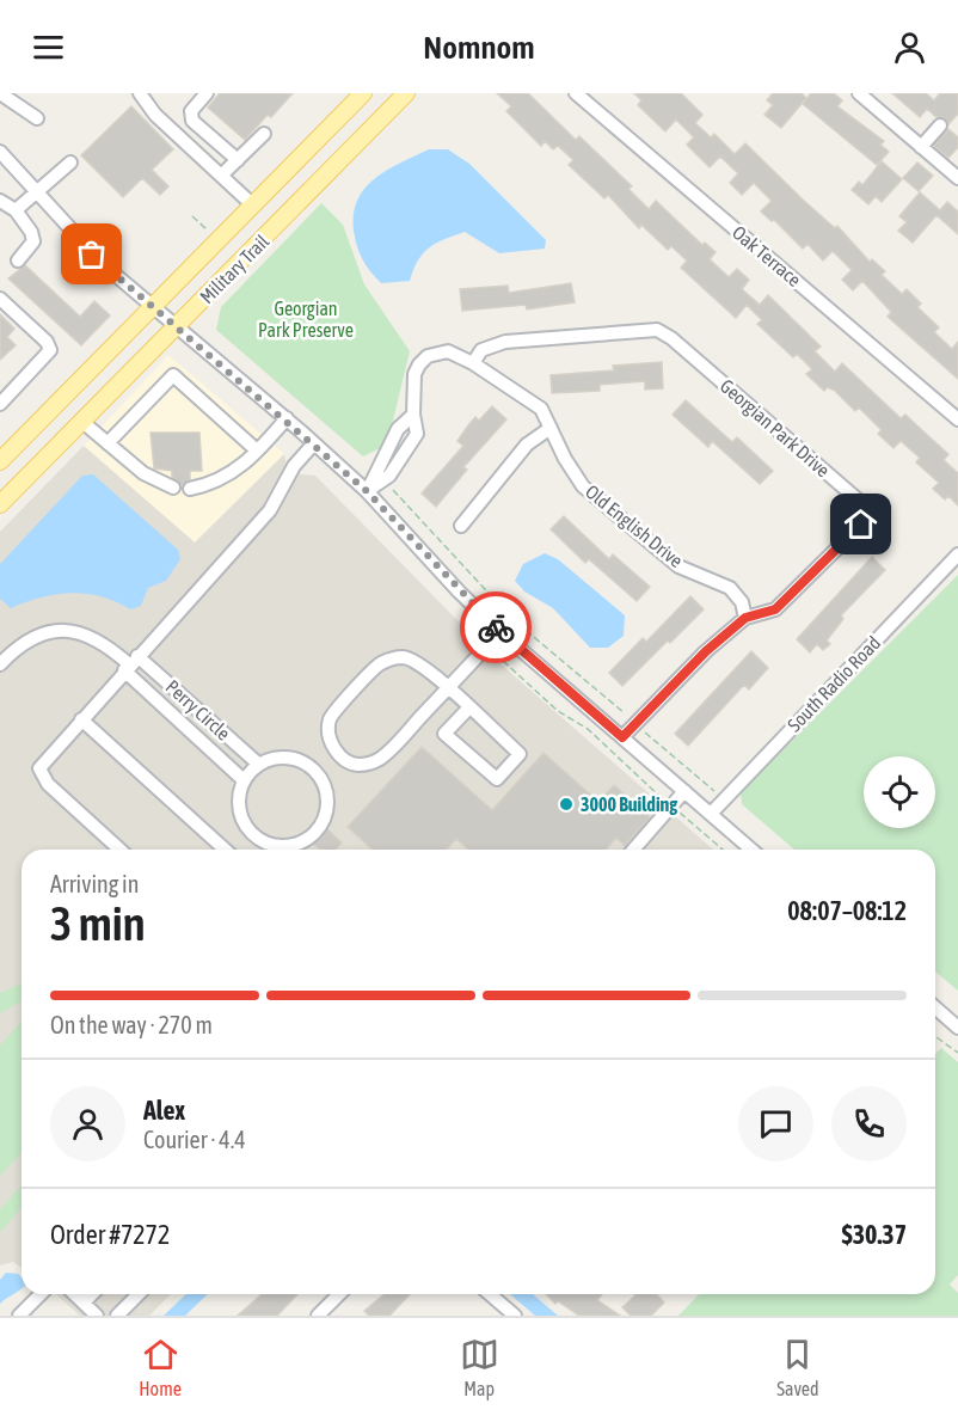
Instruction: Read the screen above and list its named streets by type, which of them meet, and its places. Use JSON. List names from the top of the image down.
{
  "streets": {
    "main road": ["Military Trail"],
    "street": [
      "Oak Terrace",
      "Georgian Park Drive",
      "Old English Drive",
      "South Radio Road",
      "Perry Circle"
    ]
  },
  "crossings": [
    ["Georgian Park Drive", "Old English Drive"]
  ],
  "parks": ["Georgian Park Preserve"],
  "places": ["3000 Building"],
  "page": {
    "header": "Nomnom",
    "heading": ["3 min", "Arriving in", "08:07–08:12"],
    "panel": [
      "Alex",
      "Courier · 4.4",
      "Order #7272",
      "$30.37"
    ],
    "bar": "On the way · 270 m",
    "tabs": ["Home", "Map", "Saved"]
  }
}
